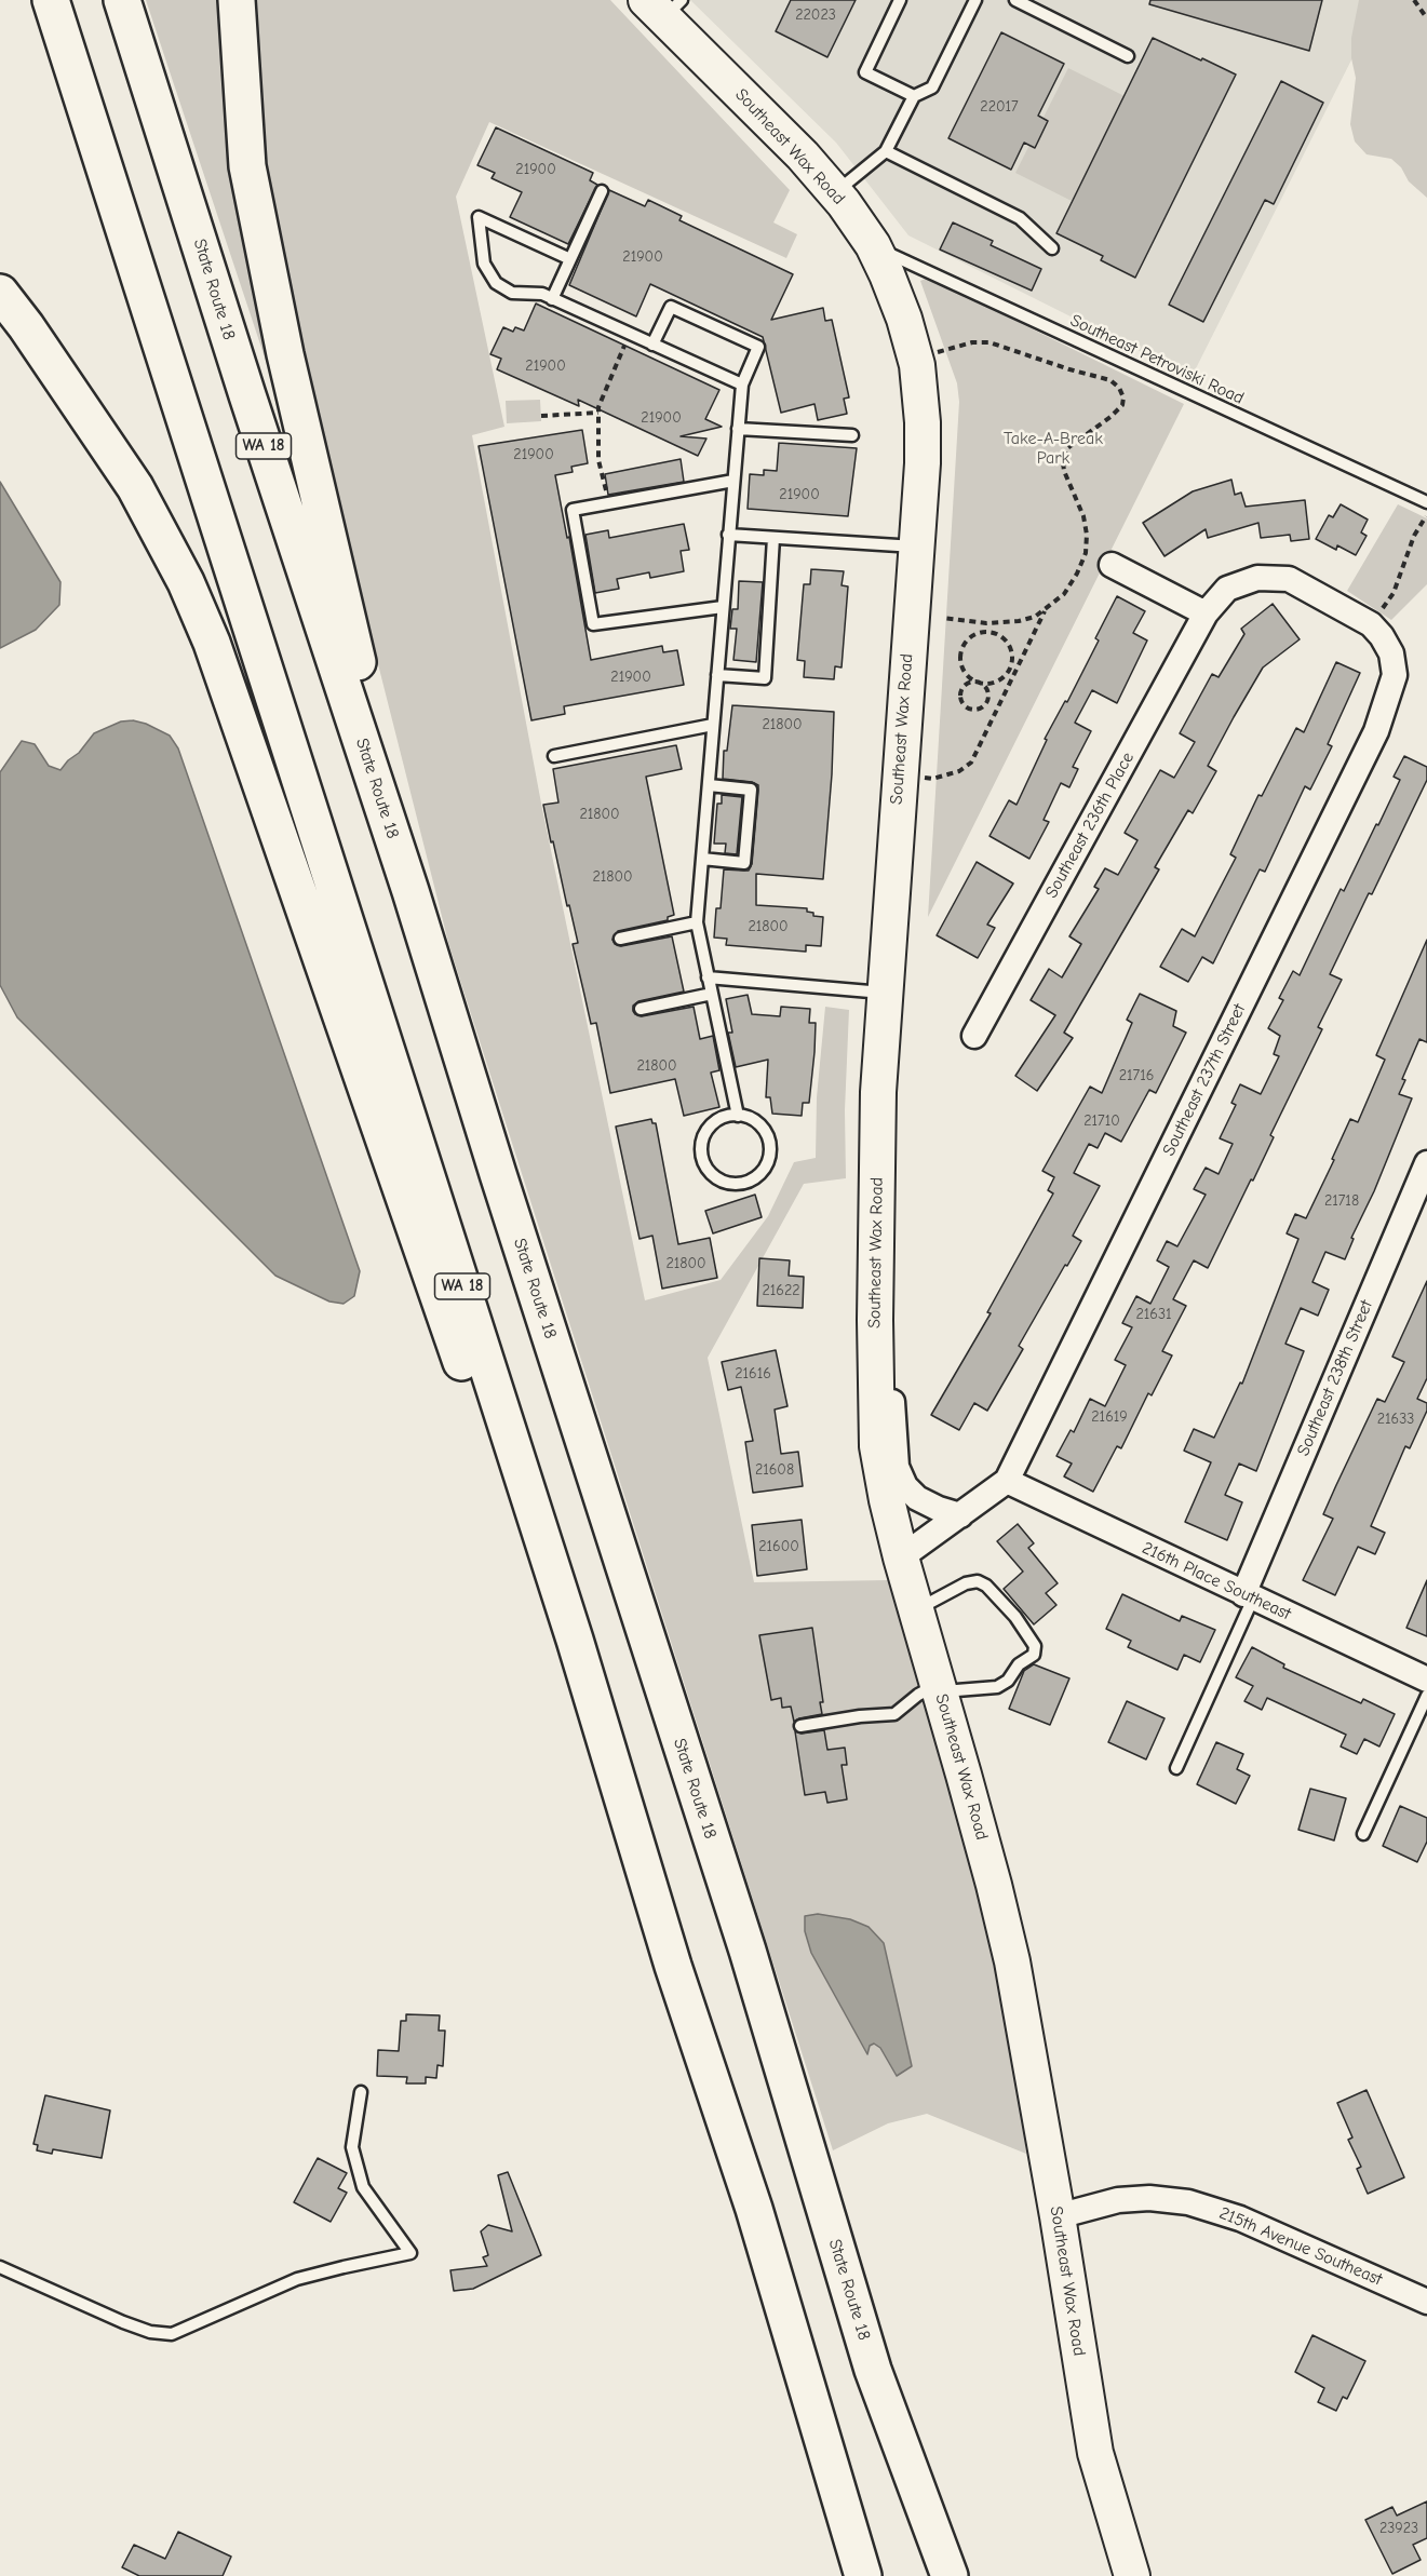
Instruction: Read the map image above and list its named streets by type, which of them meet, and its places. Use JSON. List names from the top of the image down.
{
  "streets": {
    "highway": ["State Route 18", "WA 18"],
    "main road": ["Southeast Wax Road"],
    "street": [
      "Southeast 236th Place",
      "Southeast 237th Street",
      "Southeast 238th Street",
      "216th Place Southeast",
      "215th Avenue Southeast"
    ],
    "lane": ["Southeast Petroviski Road"]
  },
  "crossings": [
    ["Southeast Wax Road", "Southeast Petroviski Road"],
    ["Southeast Wax Road", "Southeast 237th Street"],
    ["Southeast Wax Road", "215th Avenue Southeast"],
    ["Southeast 236th Place", "Southeast 237th Street"],
    ["Southeast 237th Street", "216th Place Southeast"],
    ["Southeast 238th Street", "216th Place Southeast"]
  ],
  "parks": ["Take-A-Break Park"],
  "house_numbers": [
    "22023",
    "22017",
    "21900",
    "21900",
    "21900",
    "21900",
    "21900",
    "21900",
    "21900",
    "21800",
    "21800",
    "21800",
    "21800",
    "21800",
    "21716",
    "21710",
    "21718",
    "21800",
    "21622",
    "21631",
    "21616",
    "21619",
    "21633",
    "21608",
    "21600",
    "23923"
  ]
}
